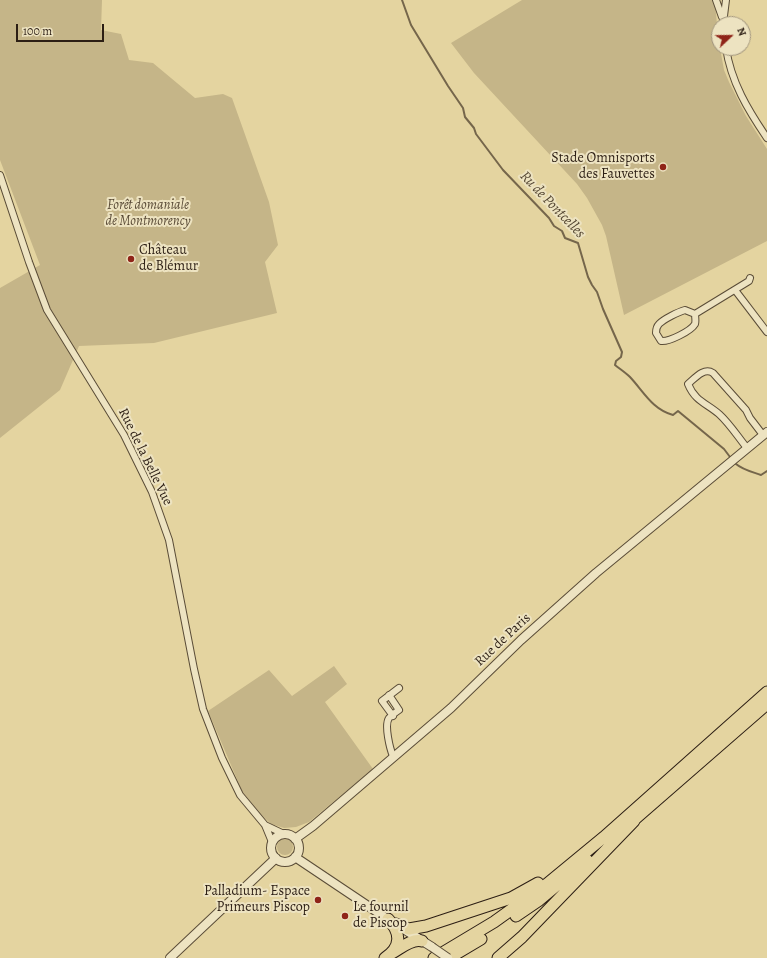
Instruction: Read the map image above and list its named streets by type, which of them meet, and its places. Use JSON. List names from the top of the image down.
{
  "streets": {
    "street": ["Rue de la Belle Vue", "Rue de Paris"]
  },
  "crossings": [
    ["Rue de la Belle Vue", "Rue de Paris"]
  ],
  "water": ["Ru de Pontcelles"],
  "parks": ["Forêt domaniale de Montmorency"],
  "places": [
    "Stade Omnisports des Fauvettes",
    "Château de Blémur",
    "Palladium- Espace Primeurs Piscop",
    "Le fournil de Piscop"
  ],
  "scale_bar": "100 m",
  "north": "right"
}
